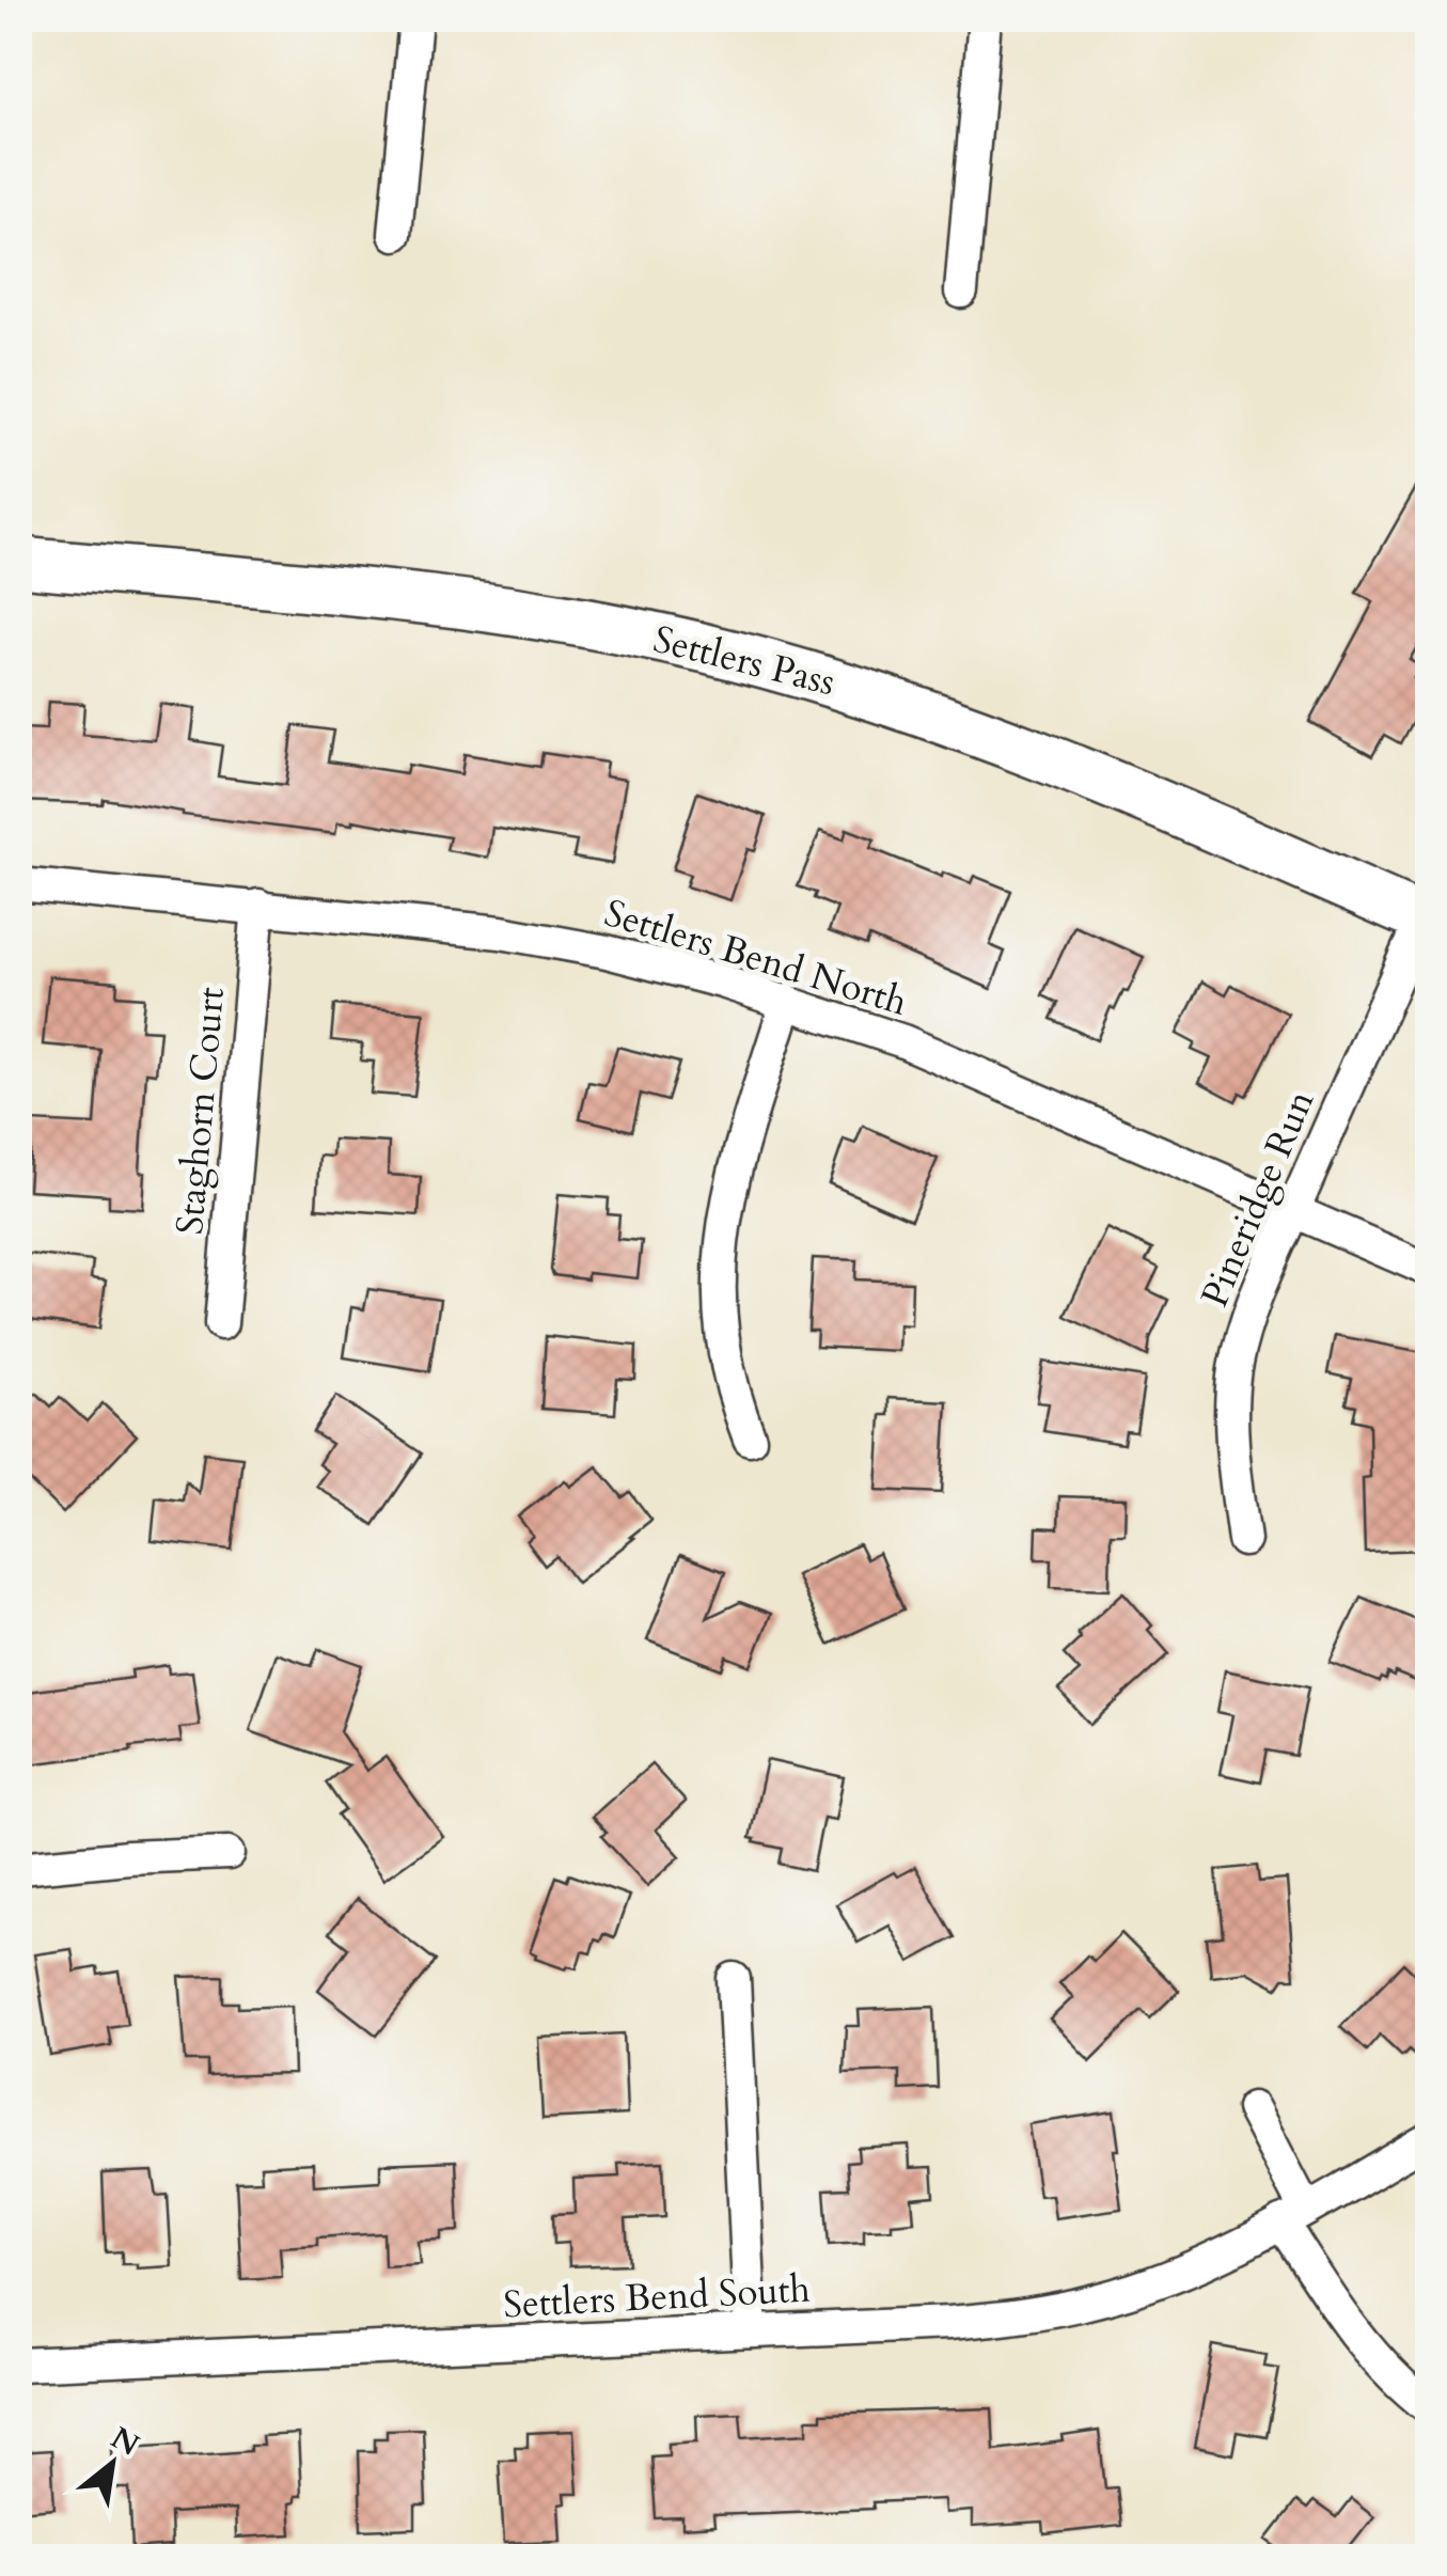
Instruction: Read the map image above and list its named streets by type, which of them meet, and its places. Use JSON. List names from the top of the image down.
{
  "streets": {
    "street": [
      "Settlers Pass",
      "Settlers Bend North",
      "Staghorn Court",
      "Pineridge Run",
      "Settlers Bend South"
    ]
  },
  "crossings": [
    ["Settlers Pass", "Pineridge Run"],
    ["Settlers Bend North", "Staghorn Court"],
    ["Settlers Bend North", "Pineridge Run"]
  ],
  "north": "top right"
}
